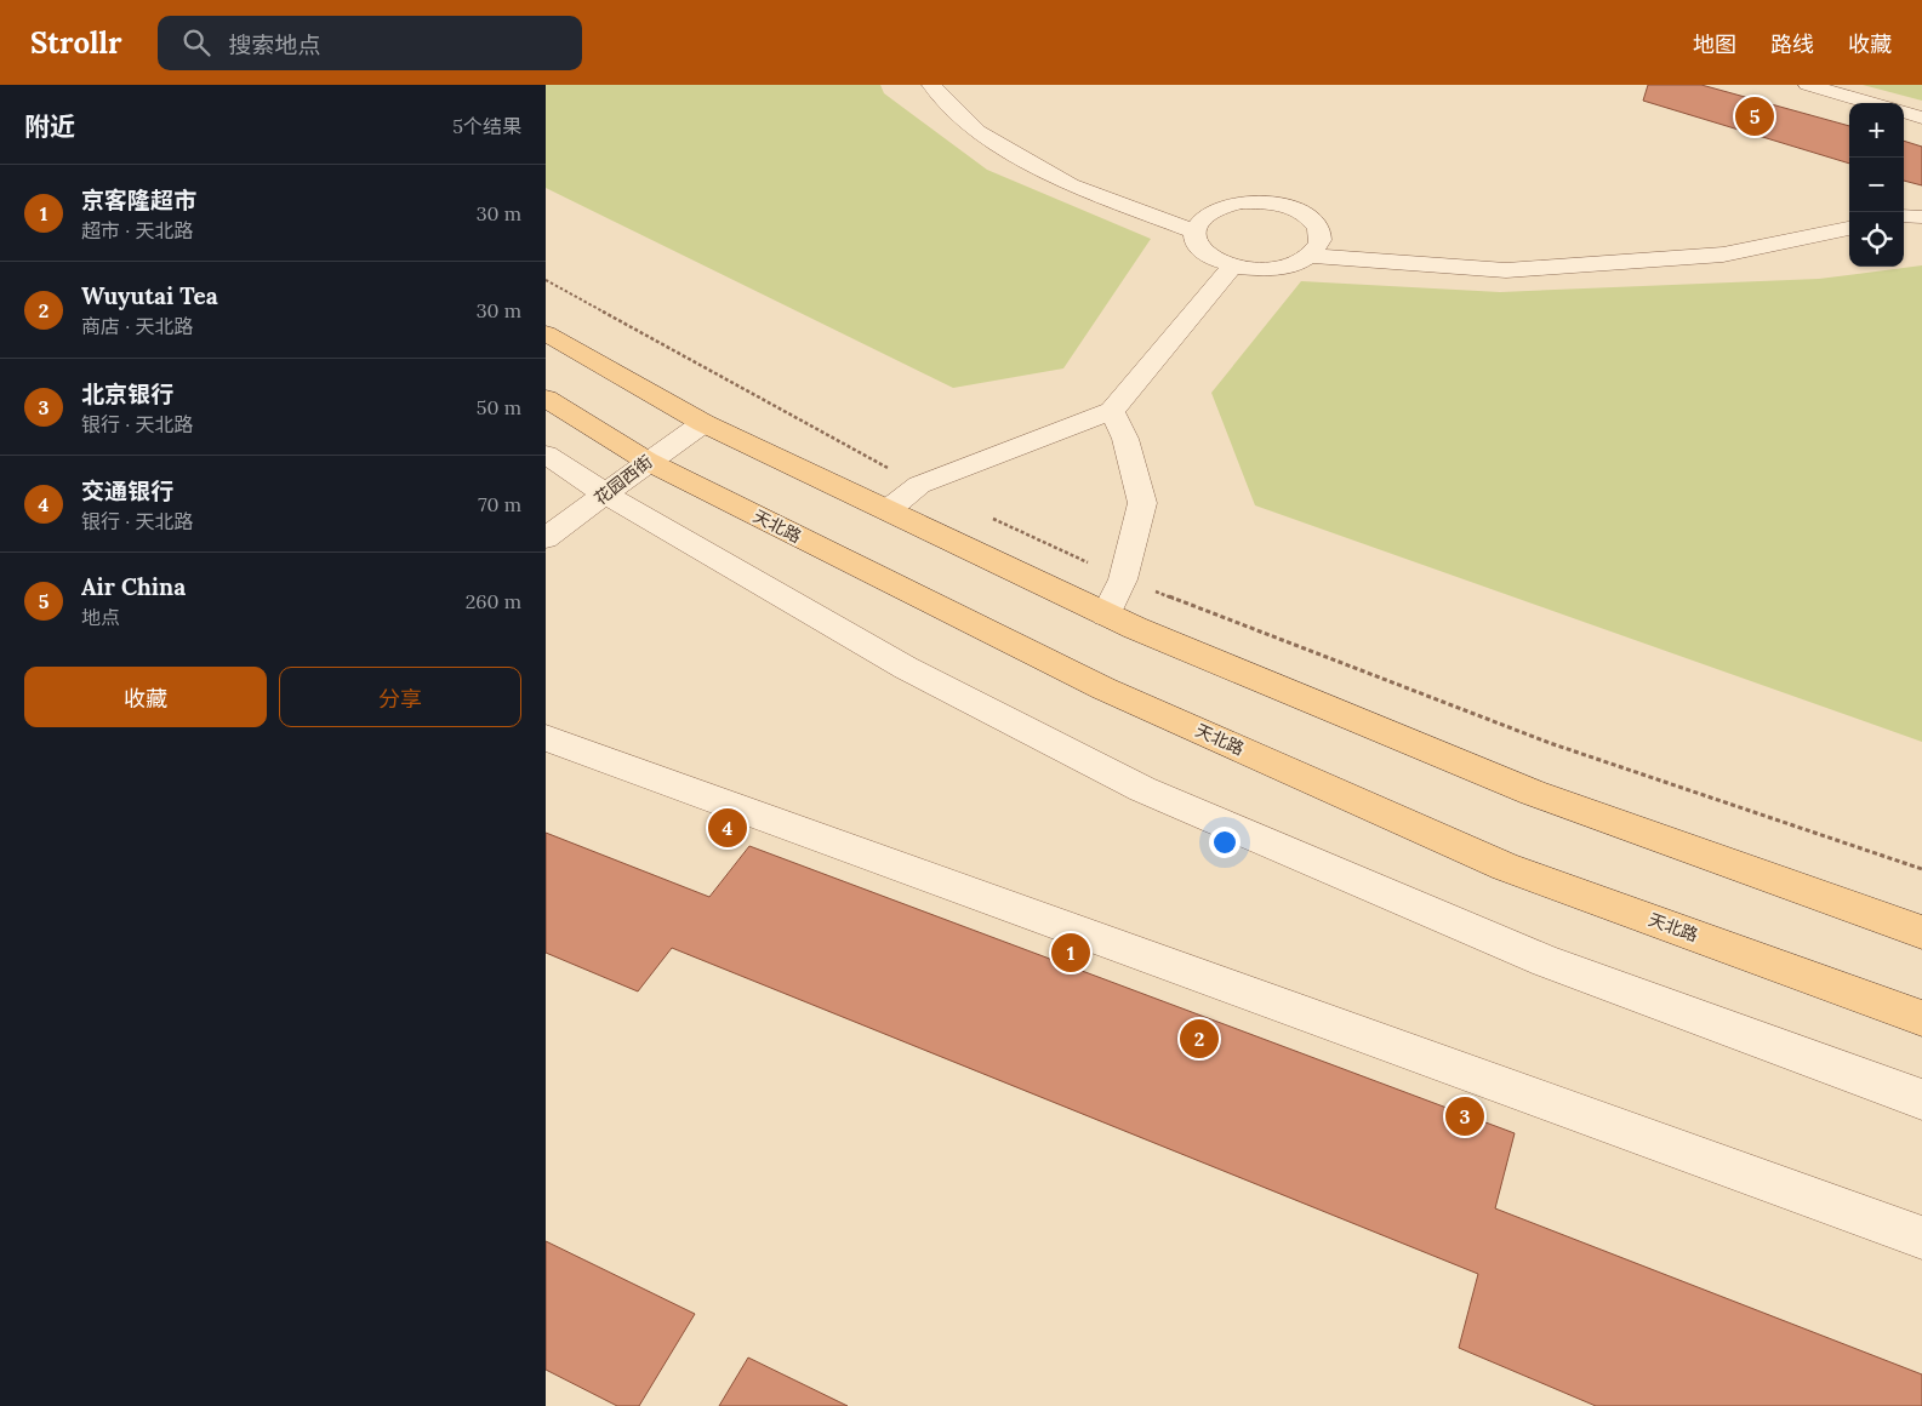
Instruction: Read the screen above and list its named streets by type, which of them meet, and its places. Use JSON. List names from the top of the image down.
{
  "streets": {
    "main road": ["天北路"],
    "street": ["花园西街"]
  },
  "crossings": [
    ["花园西街", "天北路"]
  ],
  "page": {
    "header": "Strollr",
    "search": "搜索地点",
    "nav": ["地图", "路线", "收藏"],
    "heading": ["附近", "5个结果"],
    "pins": [
      "5",
      "4",
      "1",
      "2",
      "3"
    ],
    "map_buttons": ["+", "−"],
    "list": [
      {
        "mark": "1",
        "name": "京客隆超市",
        "note": "超市 · 天北路",
        "value": "30 m"
      },
      {
        "mark": "2",
        "name": "Wuyutai Tea",
        "note": "商店 · 天北路",
        "value": "30 m"
      },
      {
        "mark": "3",
        "name": "北京银行",
        "note": "银行 · 天北路",
        "value": "50 m"
      },
      {
        "mark": "4",
        "name": "交通银行",
        "note": "银行 · 天北路",
        "value": "70 m"
      },
      {
        "mark": "5",
        "name": "Air China",
        "note": "地点",
        "value": "260 m"
      }
    ],
    "buttons": ["收藏", "分享"]
  }
}
